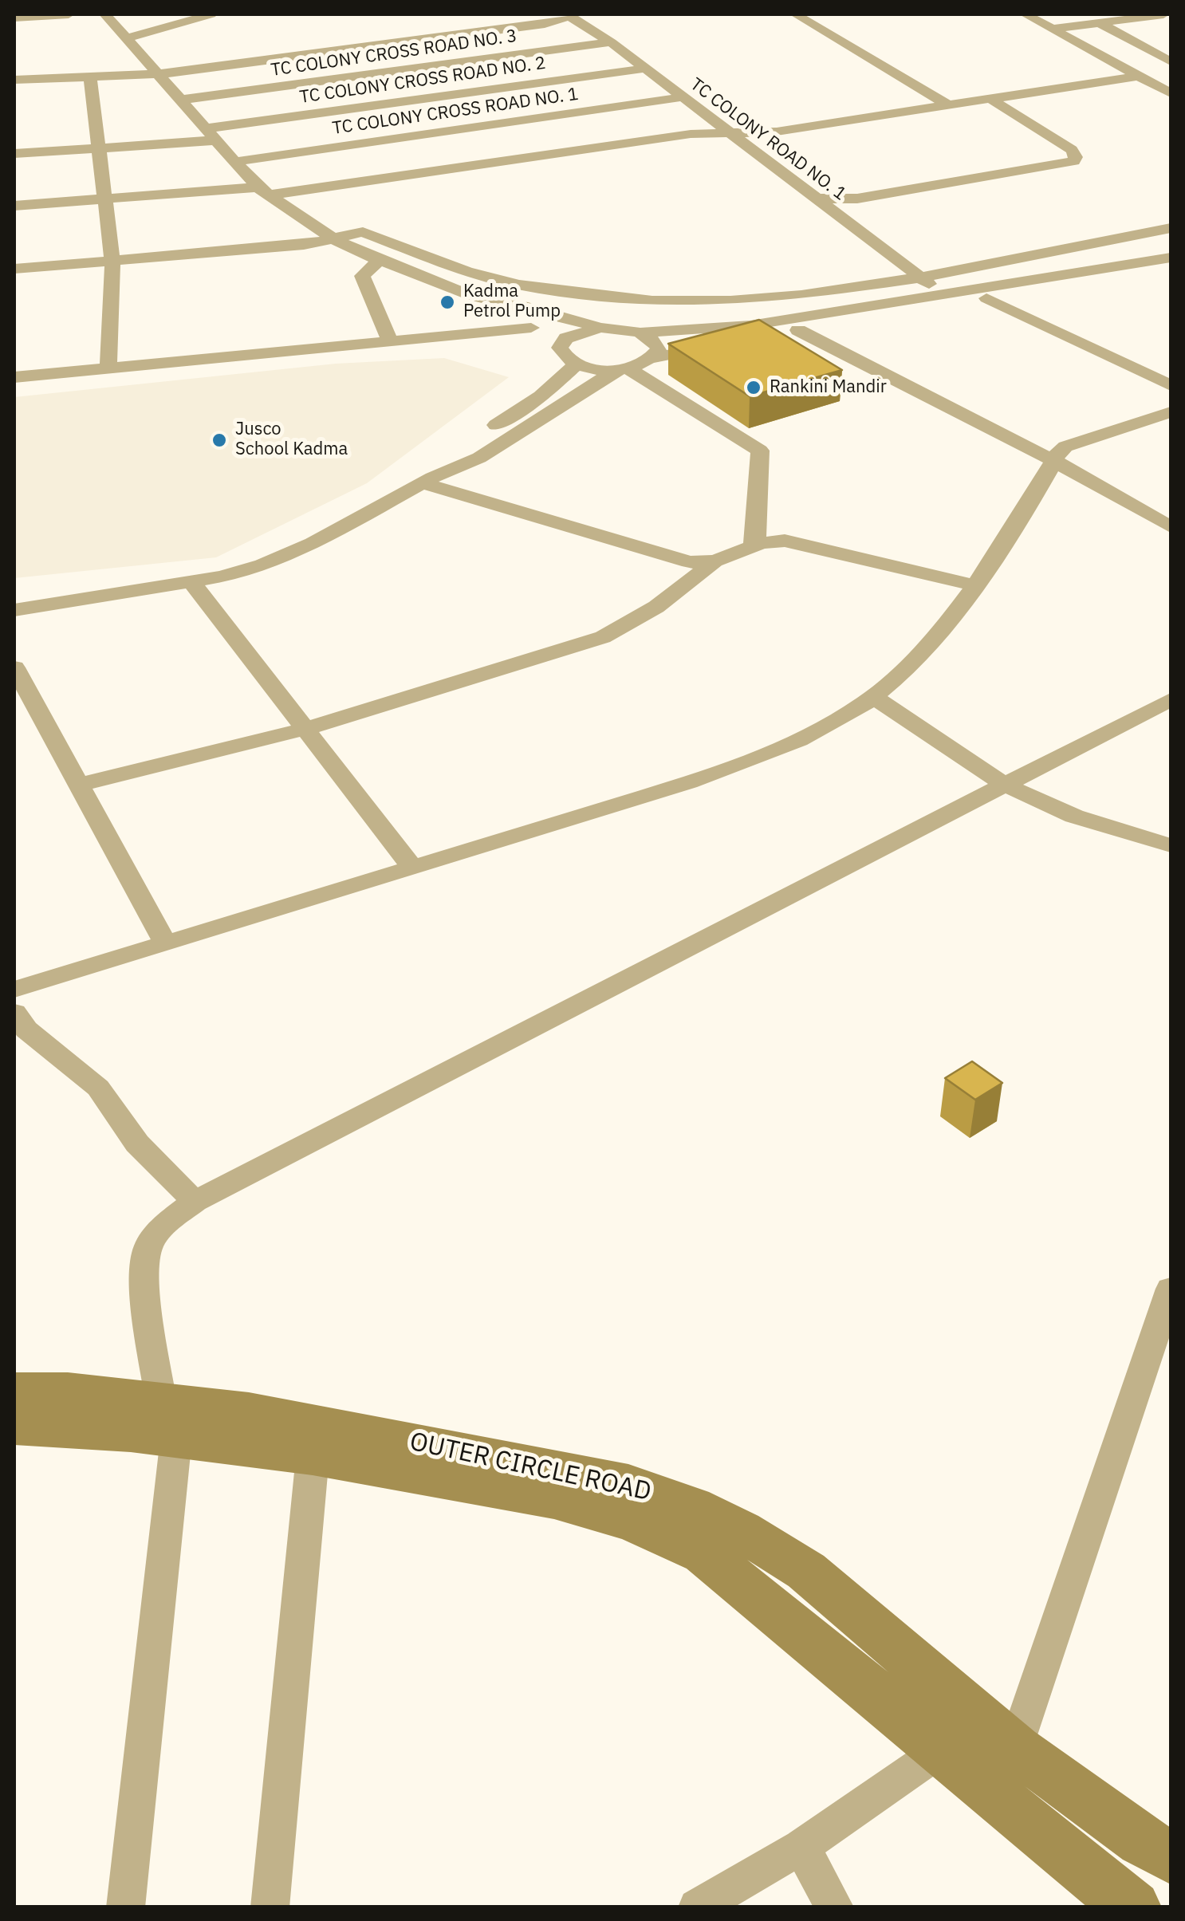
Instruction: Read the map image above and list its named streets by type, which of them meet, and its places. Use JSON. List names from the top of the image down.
{
  "streets": {
    "main road": ["OUTER CIRCLE ROAD"],
    "street": [
      "TC COLONY CROSS ROAD NO. 3",
      "TC COLONY CROSS ROAD NO. 2",
      "TC COLONY CROSS ROAD NO. 1",
      "TC COLONY ROAD NO. 1"
    ]
  },
  "crossings": [
    ["TC COLONY CROSS ROAD NO. 3", "TC COLONY ROAD NO. 1"],
    ["TC COLONY CROSS ROAD NO. 2", "TC COLONY ROAD NO. 1"],
    ["TC COLONY CROSS ROAD NO. 1", "TC COLONY ROAD NO. 1"]
  ],
  "places": ["Kadma Petrol Pump", "Rankini Mandir", "Jusco School Kadma"]
}
